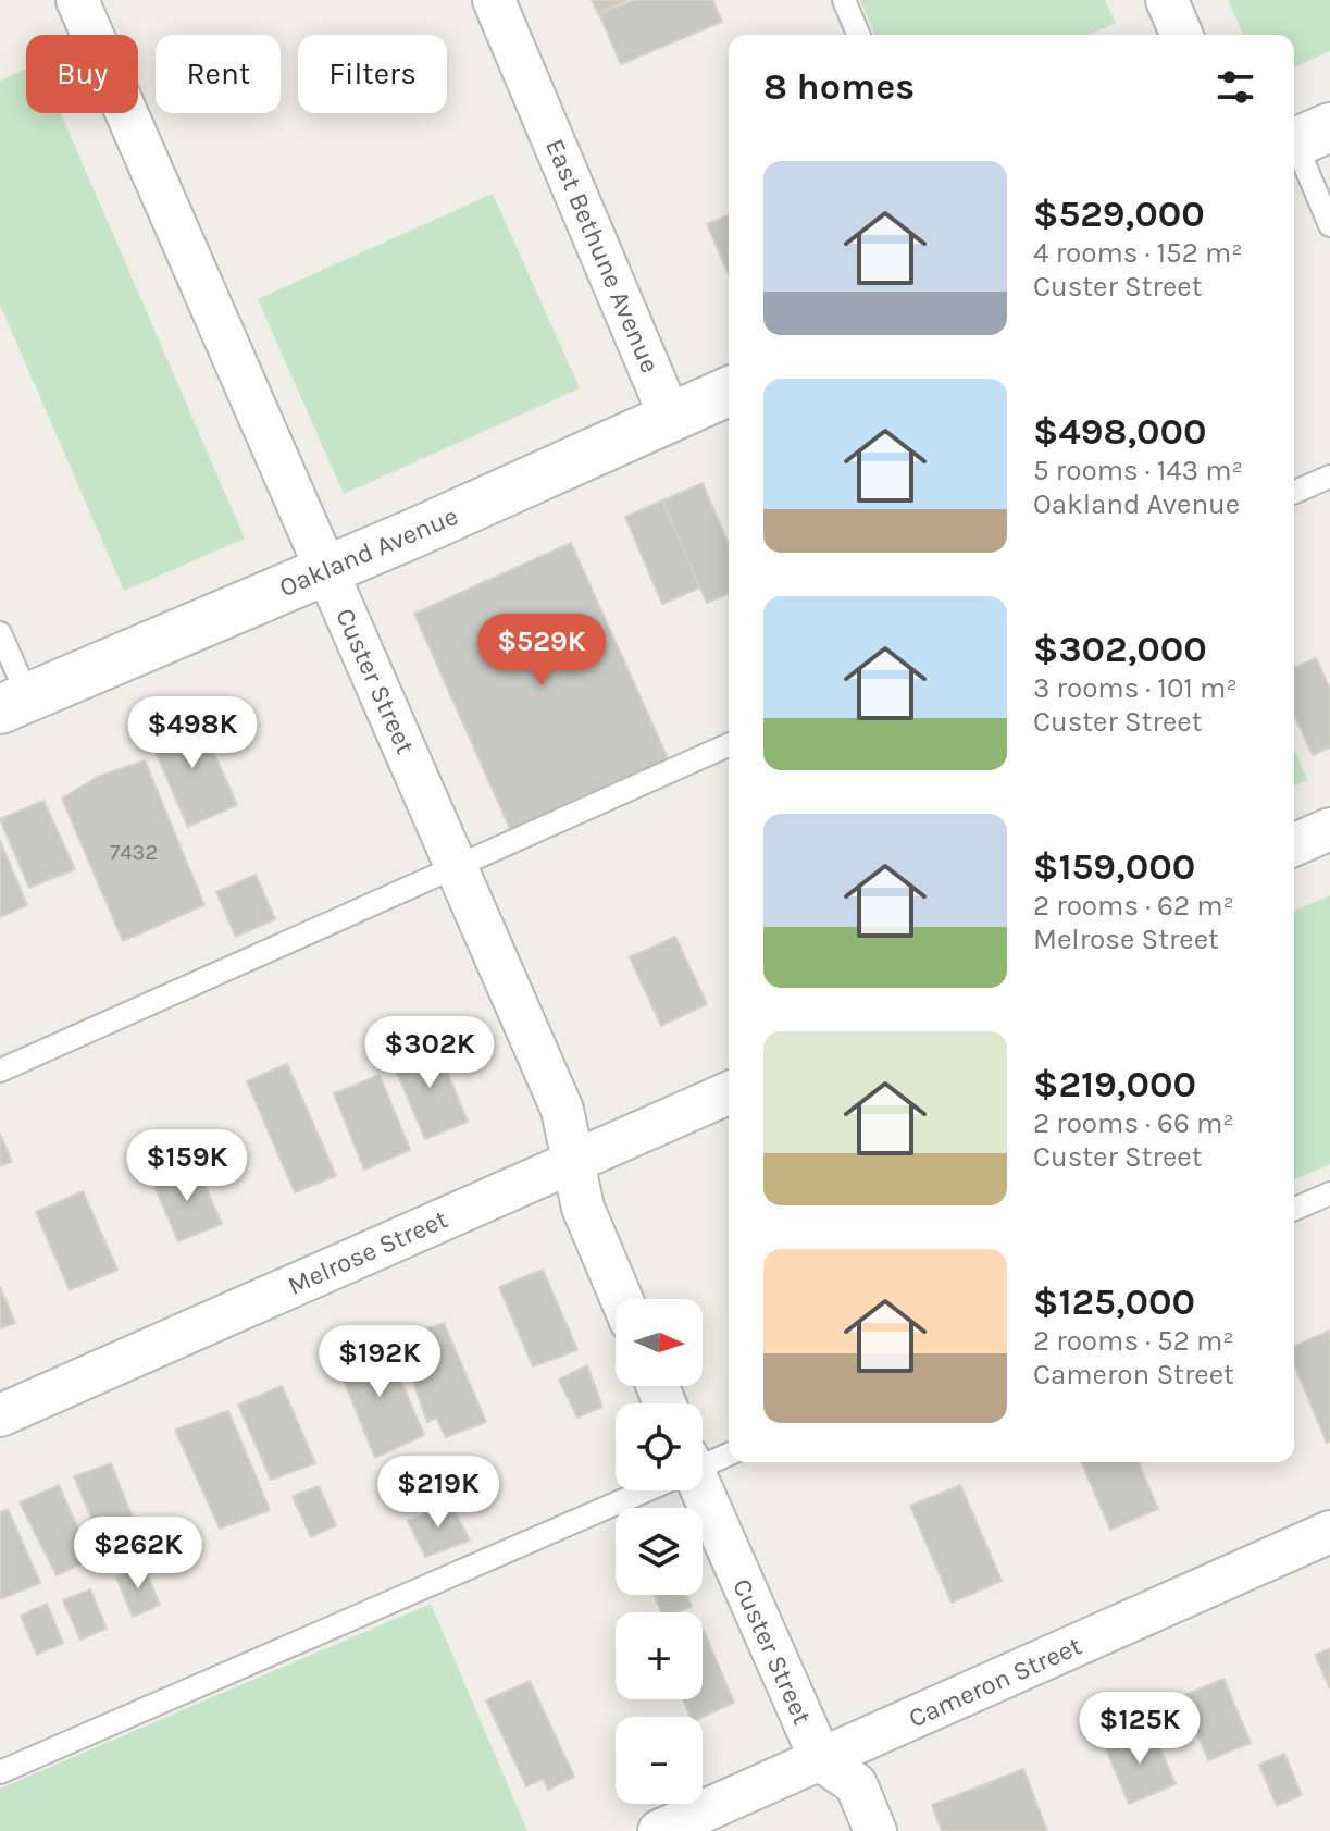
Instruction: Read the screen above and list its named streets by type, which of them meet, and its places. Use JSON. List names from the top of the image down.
{
  "streets": {
    "street": [
      "East Bethune Avenue",
      "Oakland Avenue",
      "Custer Street",
      "Melrose Street",
      "Cameron Street"
    ]
  },
  "crossings": [
    ["East Bethune Avenue", "Oakland Avenue"],
    ["Oakland Avenue", "Custer Street"],
    ["Custer Street", "Melrose Street"],
    ["Custer Street", "Cameron Street"]
  ],
  "house_numbers": ["7432"],
  "north": "right",
  "page": {
    "chip": ["Buy", "Rent", "Filters"],
    "heading": "8 homes",
    "list": [
      {
        "name": "$529,000",
        "note": "4 rooms · 152 m² · Custer Street"
      },
      {
        "name": "$498,000",
        "note": "5 rooms · 143 m² · Oakland Avenue"
      },
      {
        "name": "$302,000",
        "note": "3 rooms · 101 m² · Custer Street"
      },
      {
        "name": "$159,000",
        "note": "2 rooms · 62 m² · Melrose Street"
      },
      {
        "name": "$219,000",
        "note": "2 rooms · 66 m² · Custer Street"
      },
      {
        "name": "$125,000",
        "note": "2 rooms · 52 m² · Cameron Street"
      }
    ],
    "price": [
      "$529K",
      "$498K",
      "$302K",
      "$159K",
      "$192K",
      "$219K",
      "$262K",
      "$125K"
    ],
    "map_buttons": ["+", "−"]
  }
}
